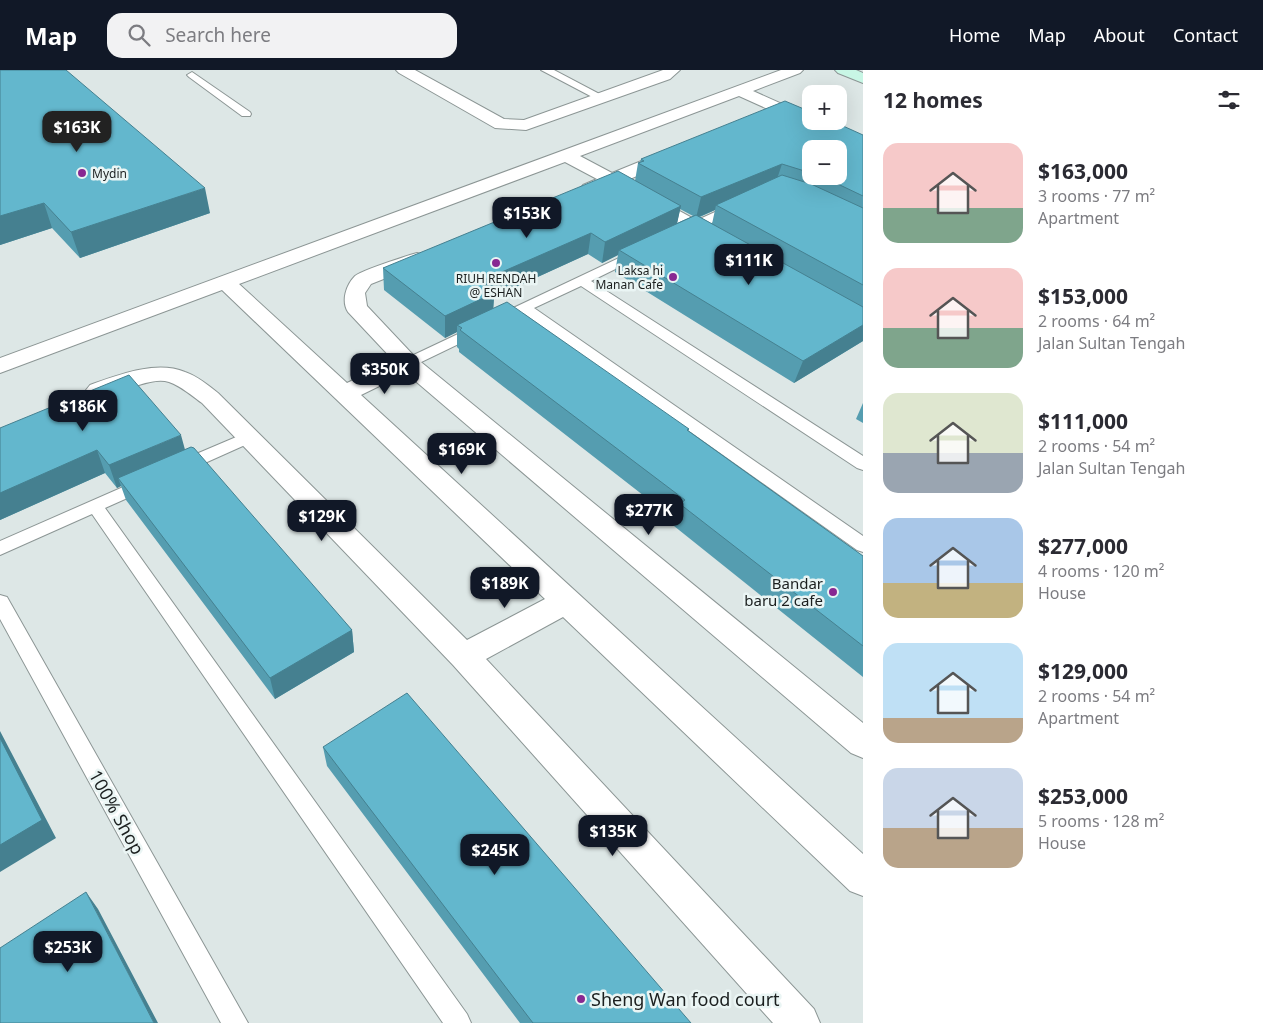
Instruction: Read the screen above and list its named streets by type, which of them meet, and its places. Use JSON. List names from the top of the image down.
{
  "streets": {
    "lane": ["100% Shop"]
  },
  "places": [
    "Mydin",
    "RIUH RENDAH @ ESHAN",
    "Laksa hi Manan Cafe",
    "Bandar baru 2 cafe",
    "Sheng Wan food court"
  ],
  "page": {
    "header": "Map",
    "search": "Search here",
    "nav": [
      "Home",
      "Map",
      "About",
      "Contact"
    ],
    "heading": "12 homes",
    "map_buttons": ["+", "−"],
    "price": [
      "$163K",
      "$153K",
      "$111K",
      "$350K",
      "$186K",
      "$169K",
      "$277K",
      "$129K",
      "$189K",
      "$135K",
      "$245K",
      "$253K"
    ],
    "list": [
      {
        "name": "$163,000",
        "note": "3 rooms · 77 m² · Apartment"
      },
      {
        "name": "$153,000",
        "note": "2 rooms · 64 m² · Jalan Sultan Tengah"
      },
      {
        "name": "$111,000",
        "note": "2 rooms · 54 m² · Jalan Sultan Tengah"
      },
      {
        "name": "$277,000",
        "note": "4 rooms · 120 m² · House"
      },
      {
        "name": "$129,000",
        "note": "2 rooms · 54 m² · Apartment"
      },
      {
        "name": "$253,000",
        "note": "5 rooms · 128 m² · House"
      }
    ]
  }
}
